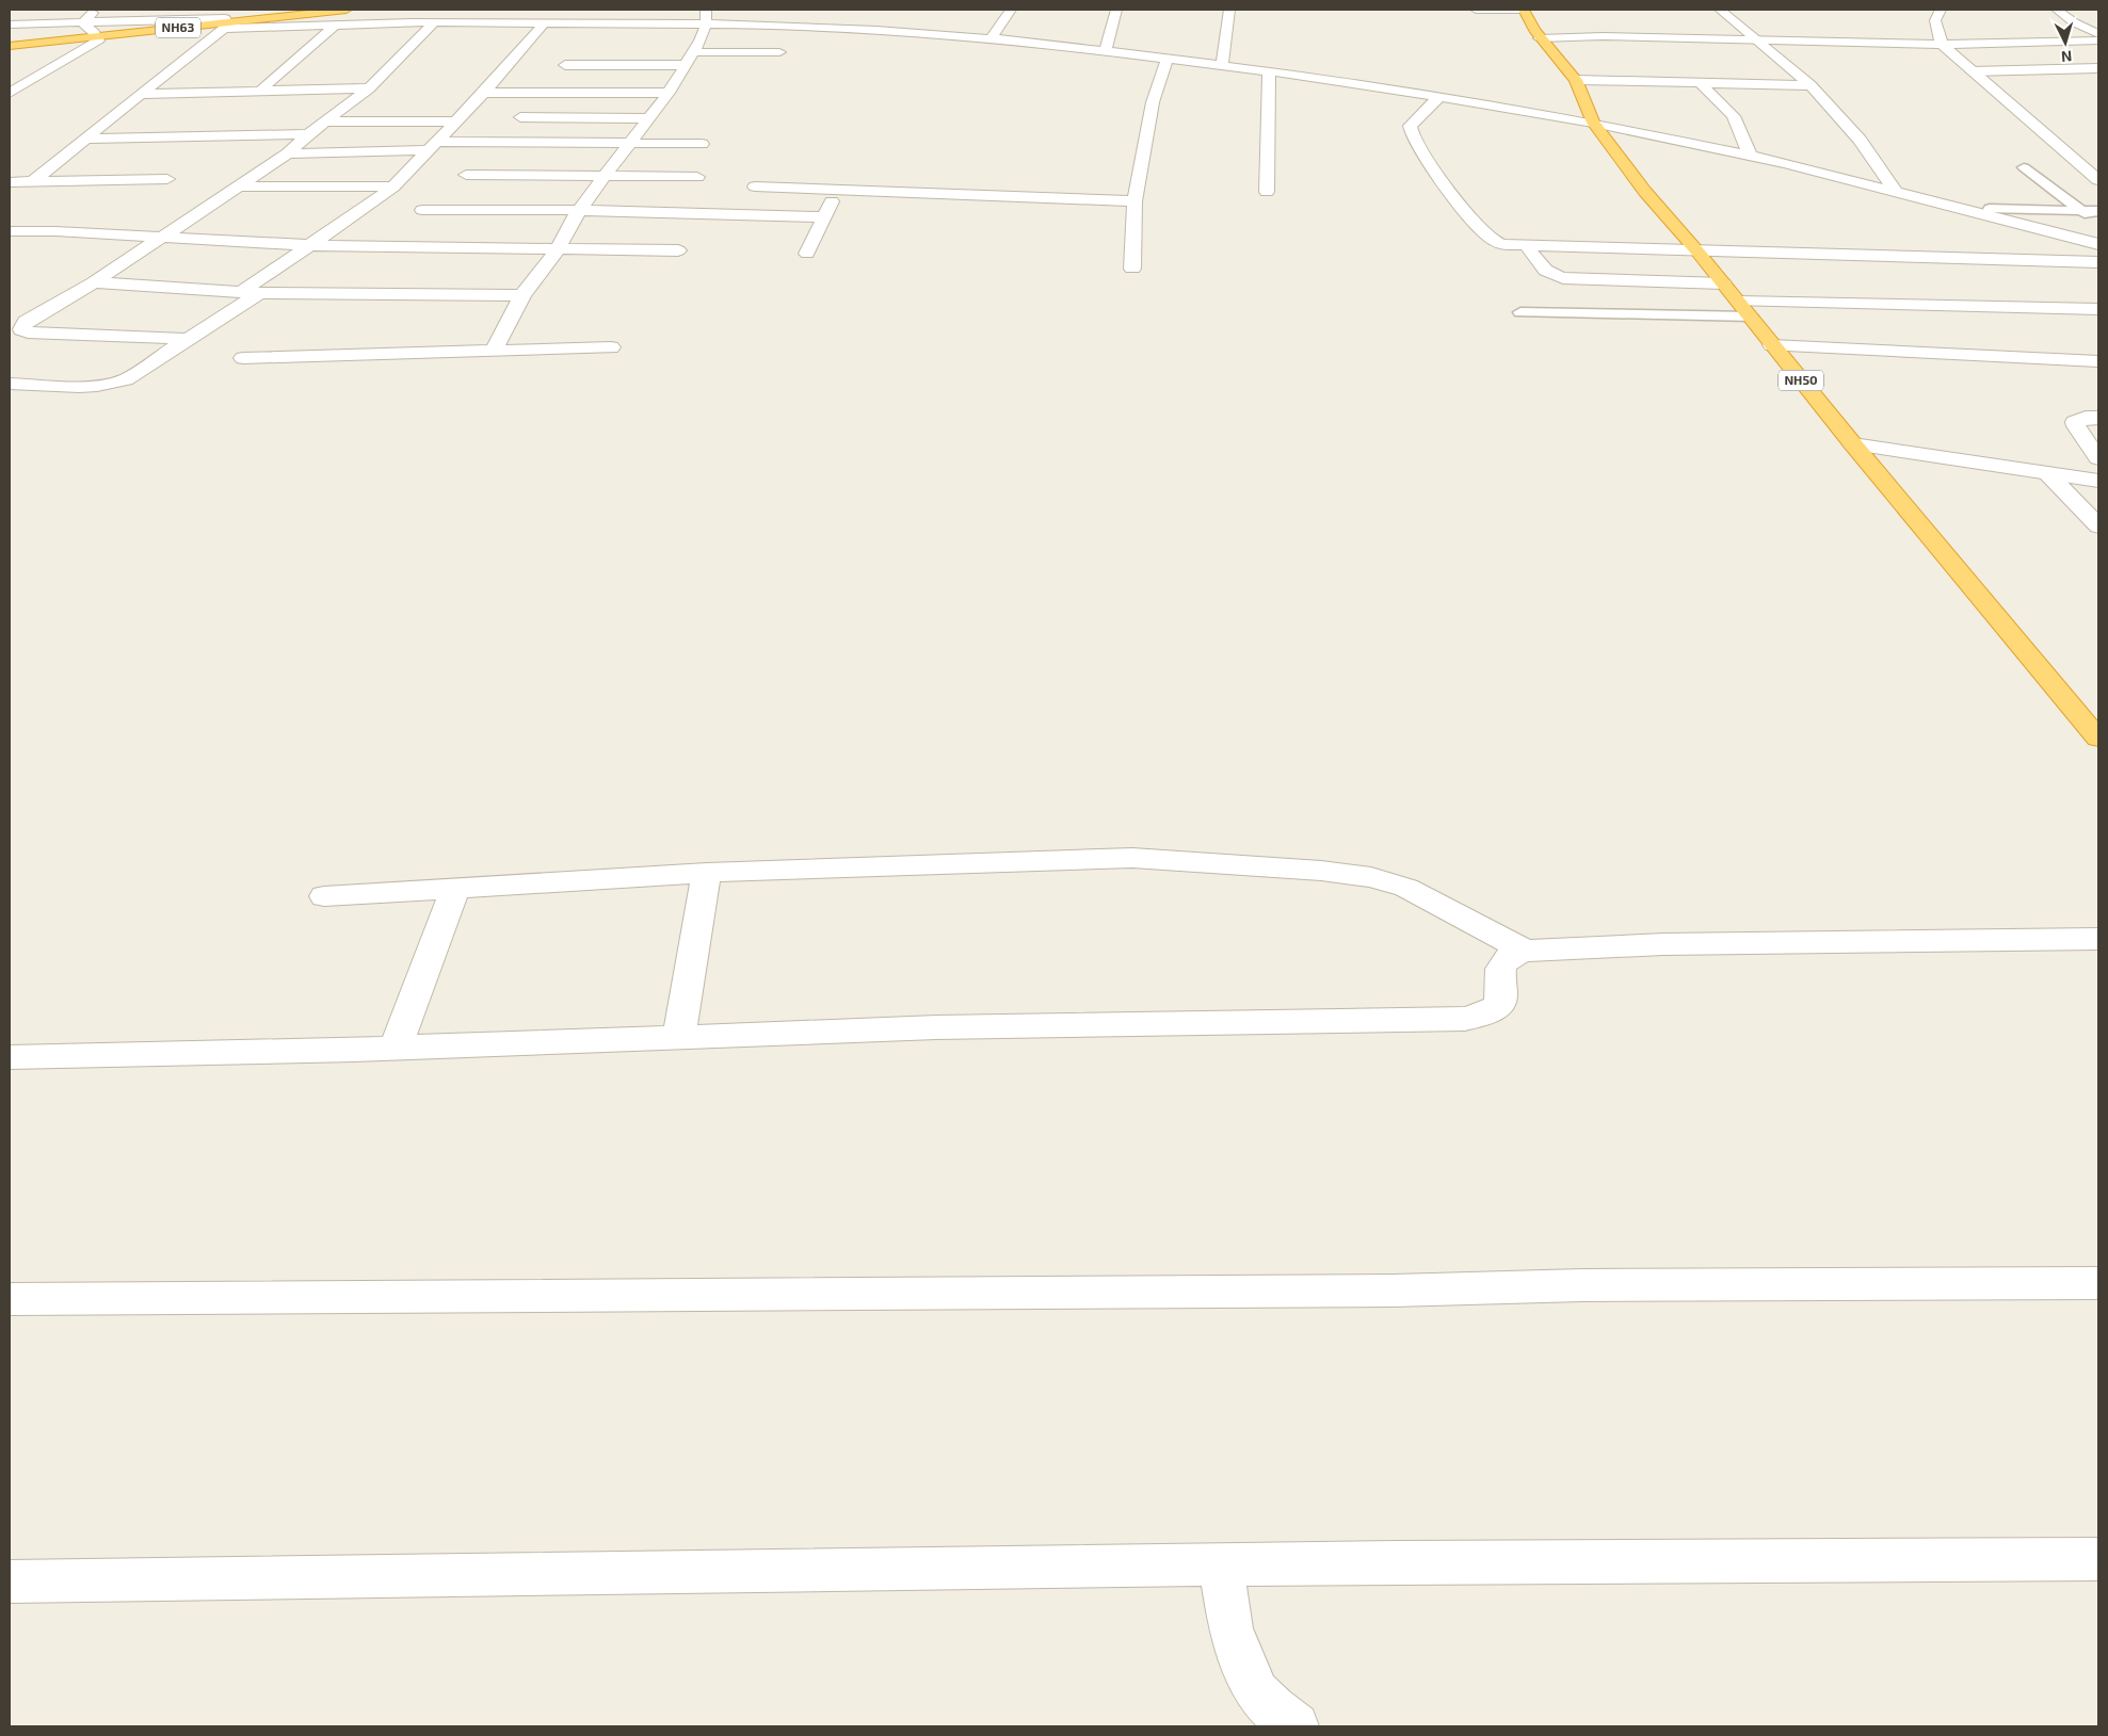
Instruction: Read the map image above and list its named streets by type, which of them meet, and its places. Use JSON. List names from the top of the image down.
{
  "streets": {
    "highway": ["NH63", "NH50"]
  },
  "north": "bottom"
}
